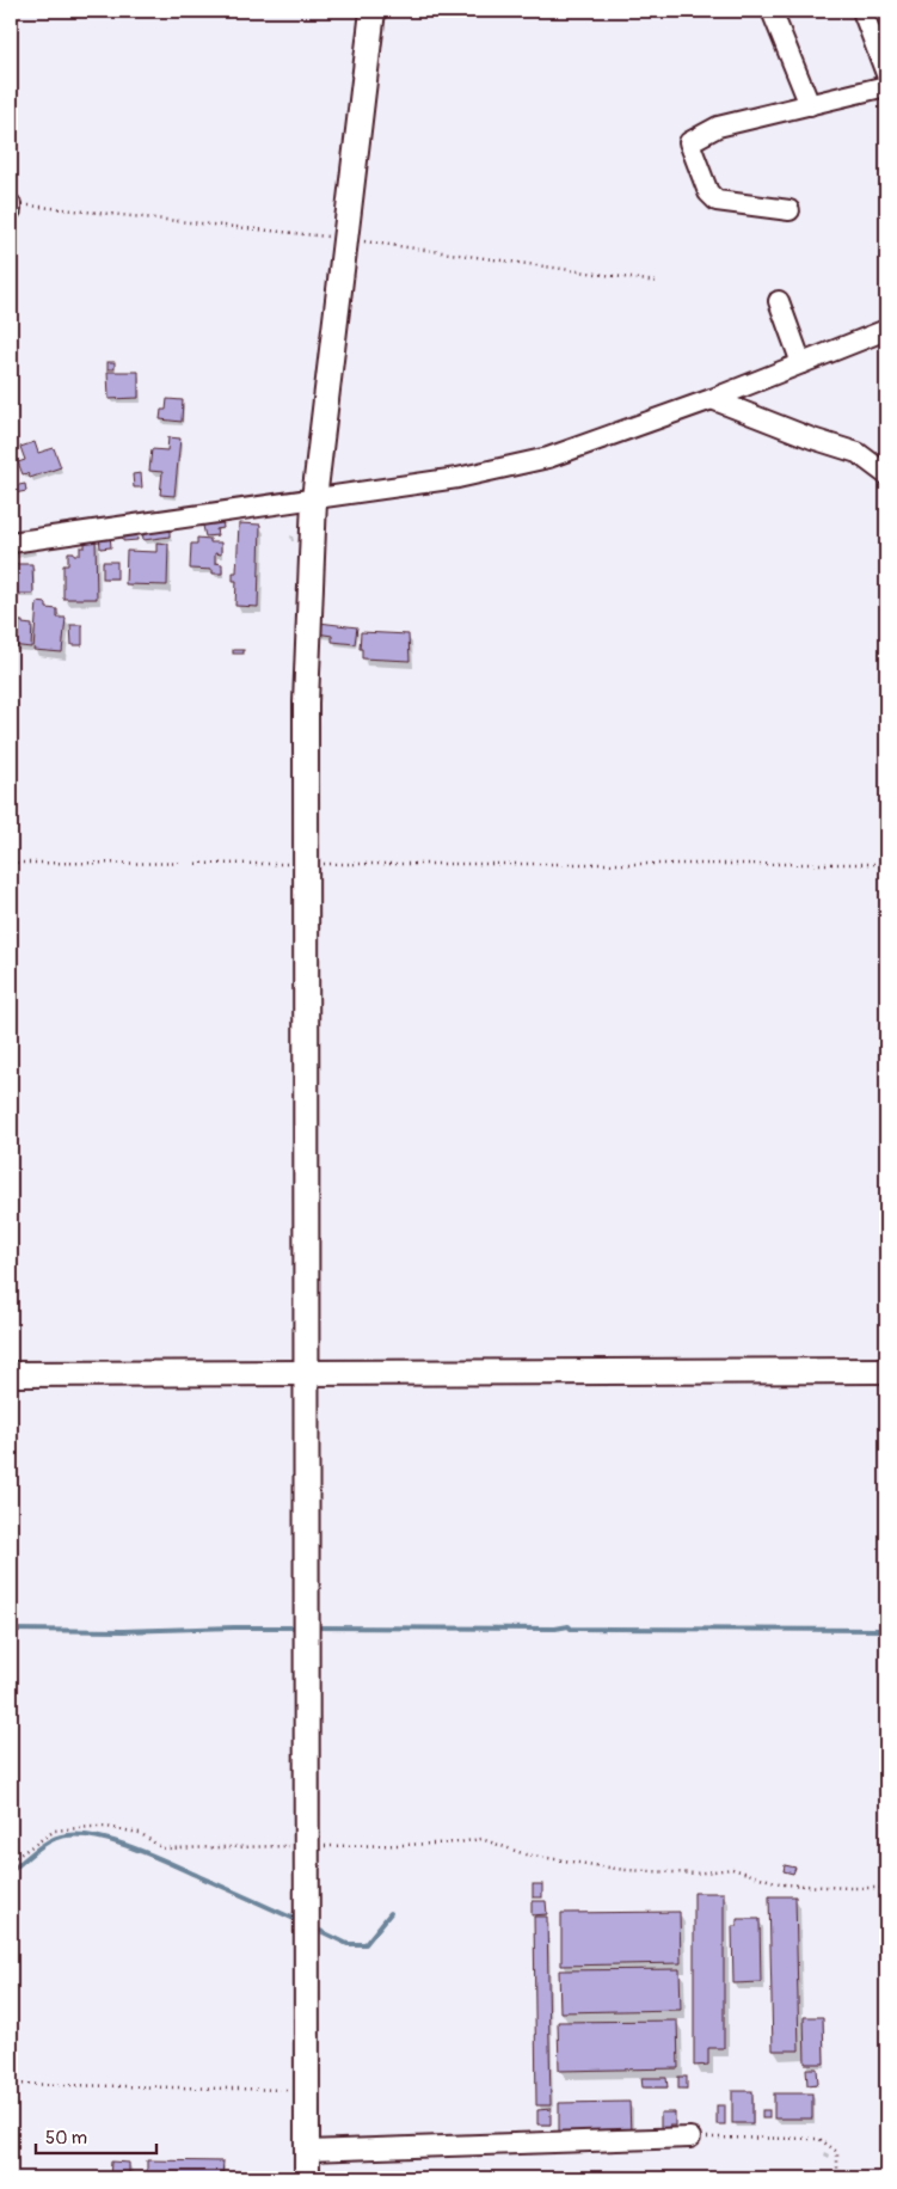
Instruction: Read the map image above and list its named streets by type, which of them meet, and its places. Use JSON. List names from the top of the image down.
{
  "scale_bar": "50 m"
}
